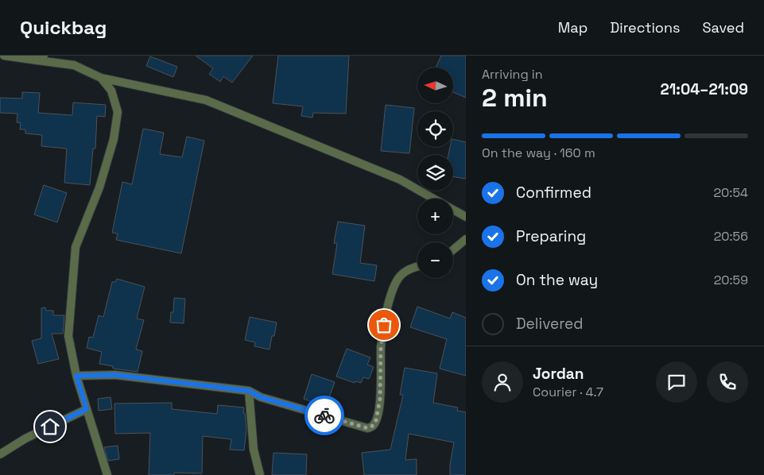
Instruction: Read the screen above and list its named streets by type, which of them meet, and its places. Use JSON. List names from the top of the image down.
{
  "north": "left",
  "page": {
    "header": "Quickbag",
    "nav": ["Map", "Directions", "Saved"],
    "heading": ["2 min", "Arriving in", "21:04–21:09"],
    "panel": ["Jordan", "Courier · 4.7"],
    "map_buttons": ["+", "−"],
    "bar": "On the way · 160 m",
    "list": [
      ["Confirmed", "20:54"],
      ["Preparing", "20:56"],
      ["On the way", "20:59"],
      "Delivered"
    ]
  }
}
